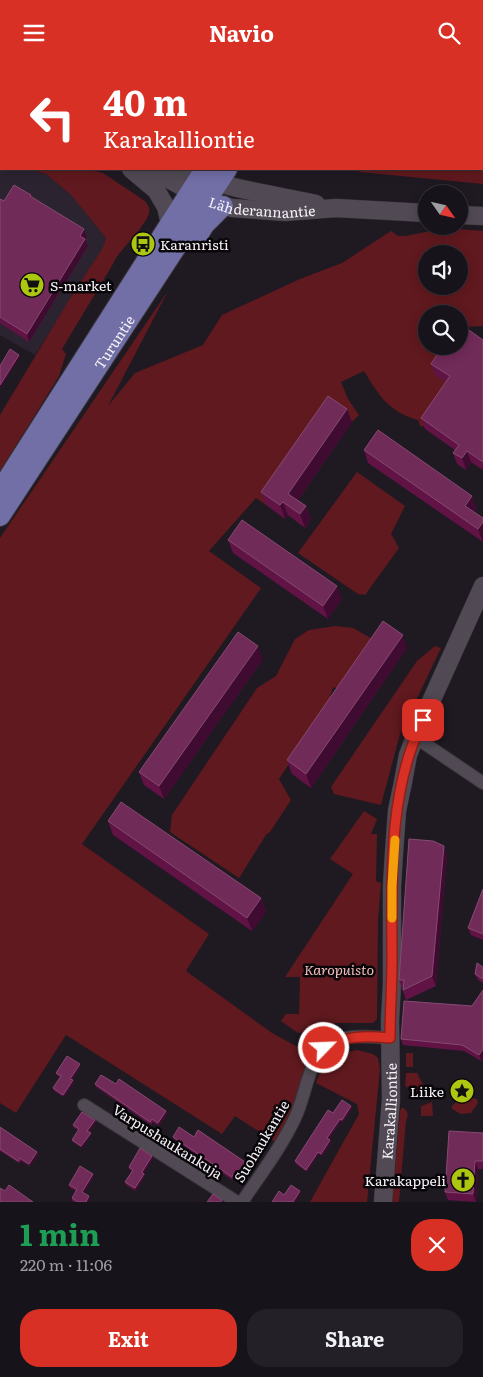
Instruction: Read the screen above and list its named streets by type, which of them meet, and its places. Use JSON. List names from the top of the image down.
{
  "streets": {
    "main road": ["Turuntie"],
    "street": [
      "Lähderannantie",
      "Karakalliontie",
      "Varpushaukankuja",
      "Suohaukantie"
    ]
  },
  "crossings": [
    ["Lähderannantie", "Turuntie"],
    ["Karakalliontie", "Suohaukantie"]
  ],
  "parks": ["Karopuisto"],
  "places": {
    "bus stop": ["Karanristi"],
    "supermarket": ["S-market"],
    "place": ["Liike"],
    "church": ["Karakappeli"]
  },
  "north": "bottom right",
  "page": {
    "header": "Navio",
    "turn": ["40 m", "Karakalliontie"],
    "heading": ["1 min", "220 m · 11:06"],
    "buttons": ["Exit", "Share"]
  }
}
